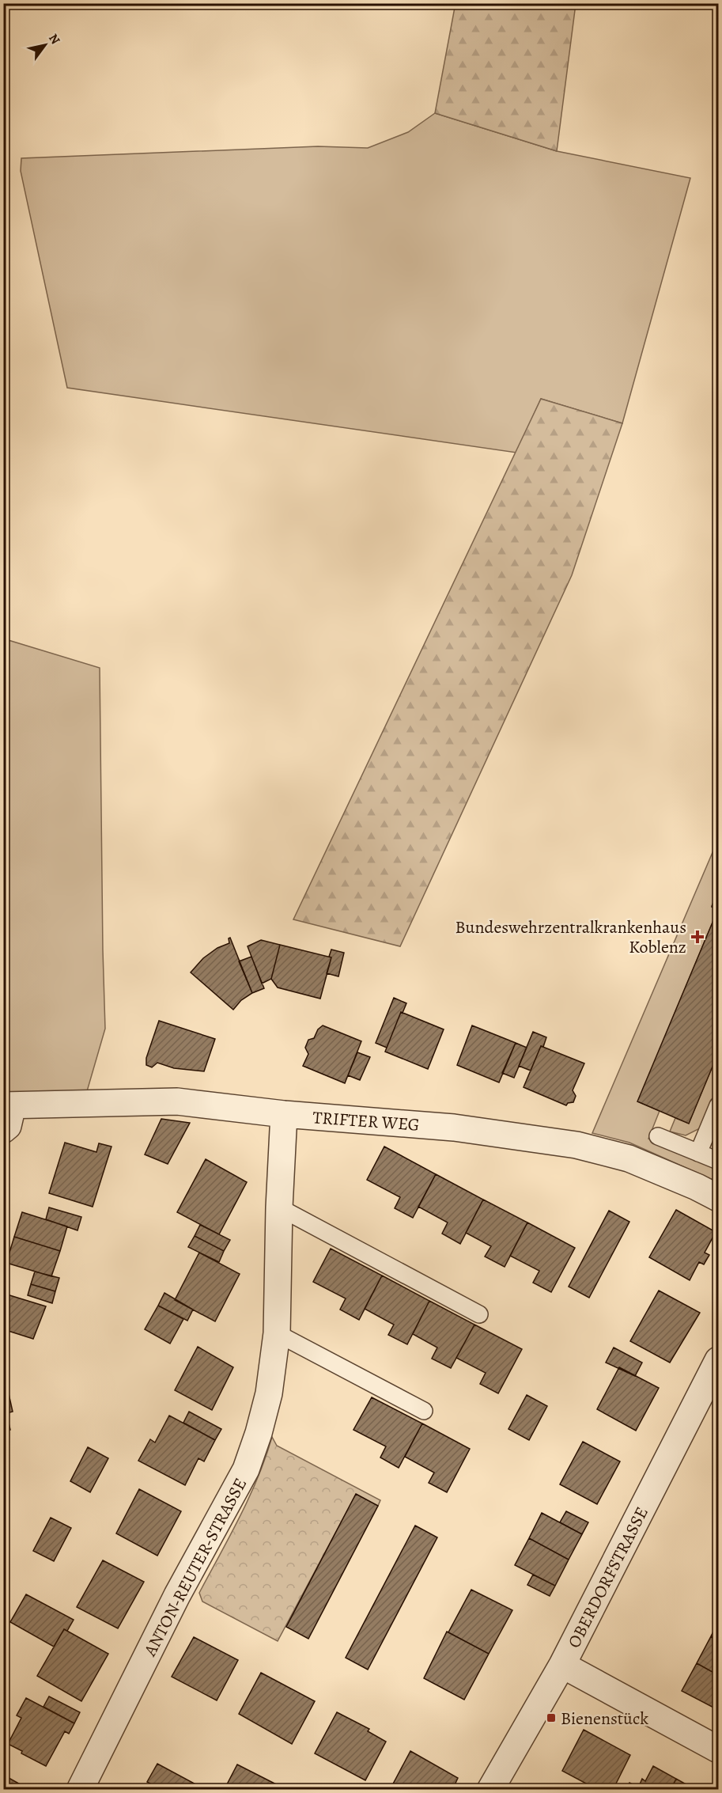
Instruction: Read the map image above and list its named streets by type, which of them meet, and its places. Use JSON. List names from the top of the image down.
{
  "streets": {
    "street": ["TRIFTER WEG", "ANTON-REUTER-STRASSE", "OBERDORFSTRASSE"]
  },
  "crossings": [
    ["TRIFTER WEG", "ANTON-REUTER-STRASSE"]
  ],
  "places": {
    "health": ["Bundeswehrzentralkrankenhaus Koblenz"],
    "transit": ["Bienenstück"]
  },
  "north": "top right"
}
